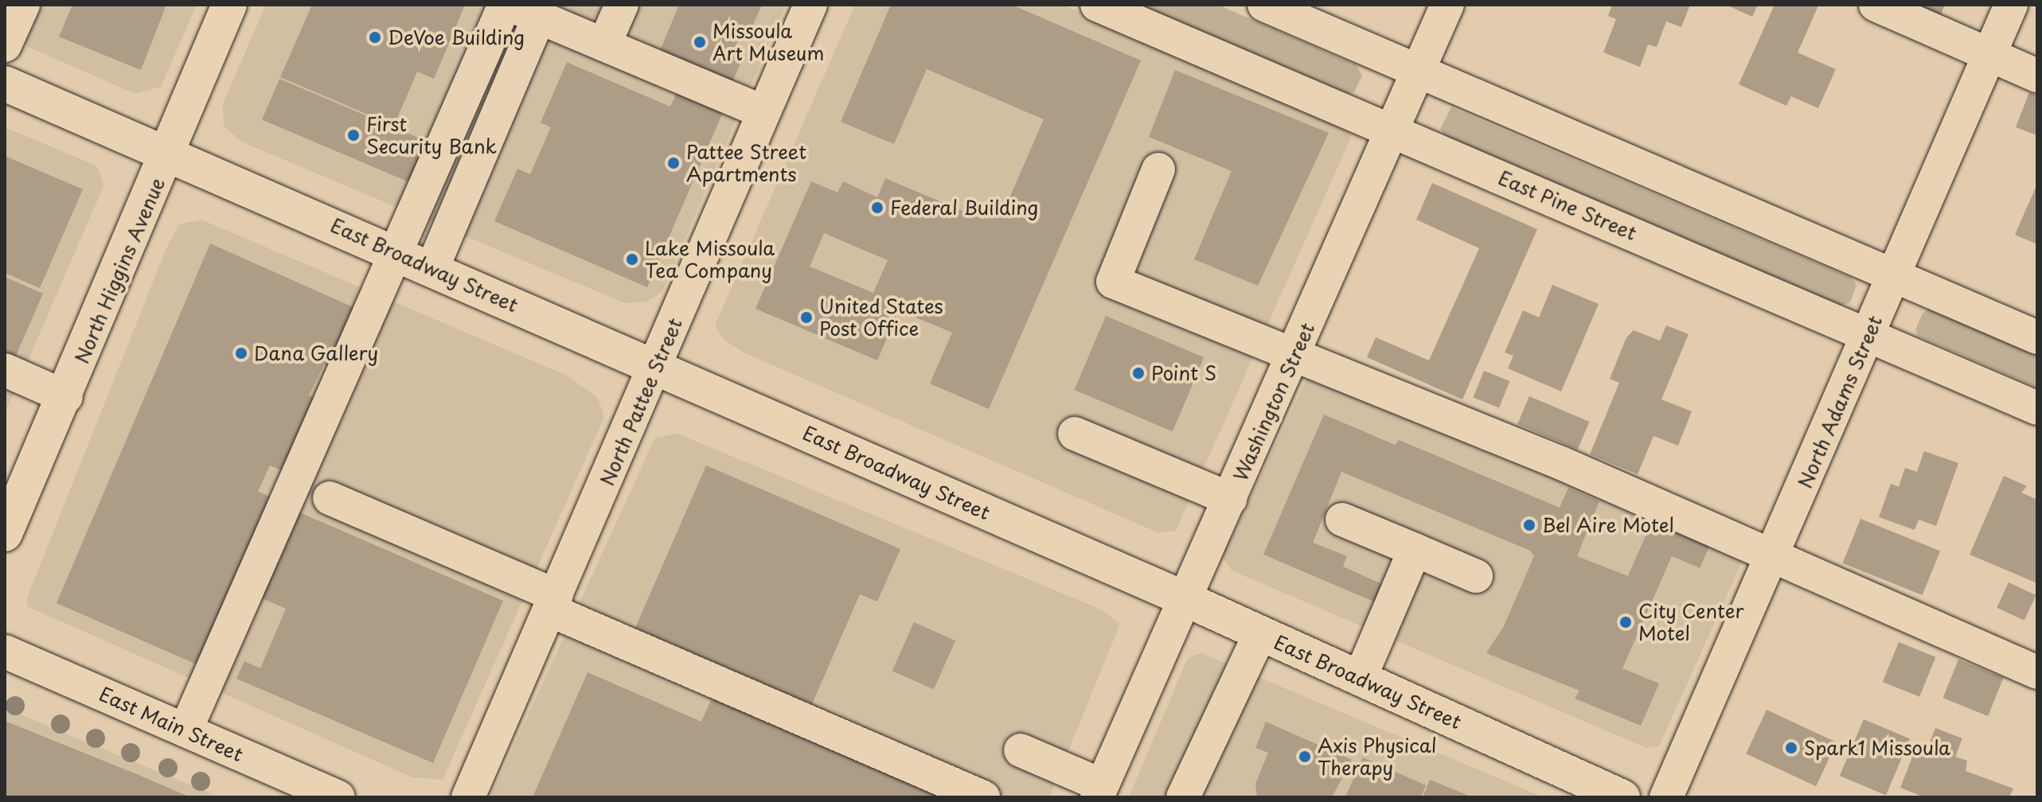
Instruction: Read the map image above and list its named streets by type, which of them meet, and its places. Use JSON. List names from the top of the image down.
{
  "streets": {
    "main road": ["East Broadway Street", "North Higgins Avenue"],
    "street": [
      "East Pine Street",
      "North Pattee Street",
      "Washington Street",
      "North Adams Street",
      "East Main Street"
    ]
  },
  "crossings": [
    ["East Pine Street", "Washington Street"],
    ["East Pine Street", "North Adams Street"],
    ["East Broadway Street", "North Higgins Avenue"],
    ["East Broadway Street", "North Pattee Street"],
    ["East Broadway Street", "Washington Street"]
  ],
  "places": [
    "DeVoe Building",
    "Missoula Art Museum",
    "First Security Bank",
    "Pattee Street Apartments",
    "Federal Building",
    "Lake Missoula Tea Company",
    "United States Post Office",
    "Dana Gallery",
    "Point S",
    "Bel Aire Motel",
    "City Center Motel",
    "Spark1 Missoula",
    "Axis Physical Therapy"
  ]
}
